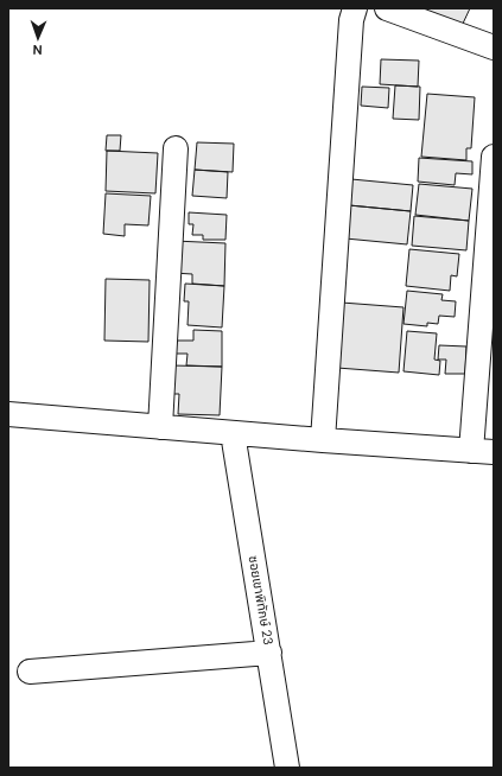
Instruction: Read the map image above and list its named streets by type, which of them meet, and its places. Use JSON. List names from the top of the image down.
{
  "streets": {
    "street": ["ซอยเขาพิทักษ์ 23"]
  },
  "north": "bottom"
}
